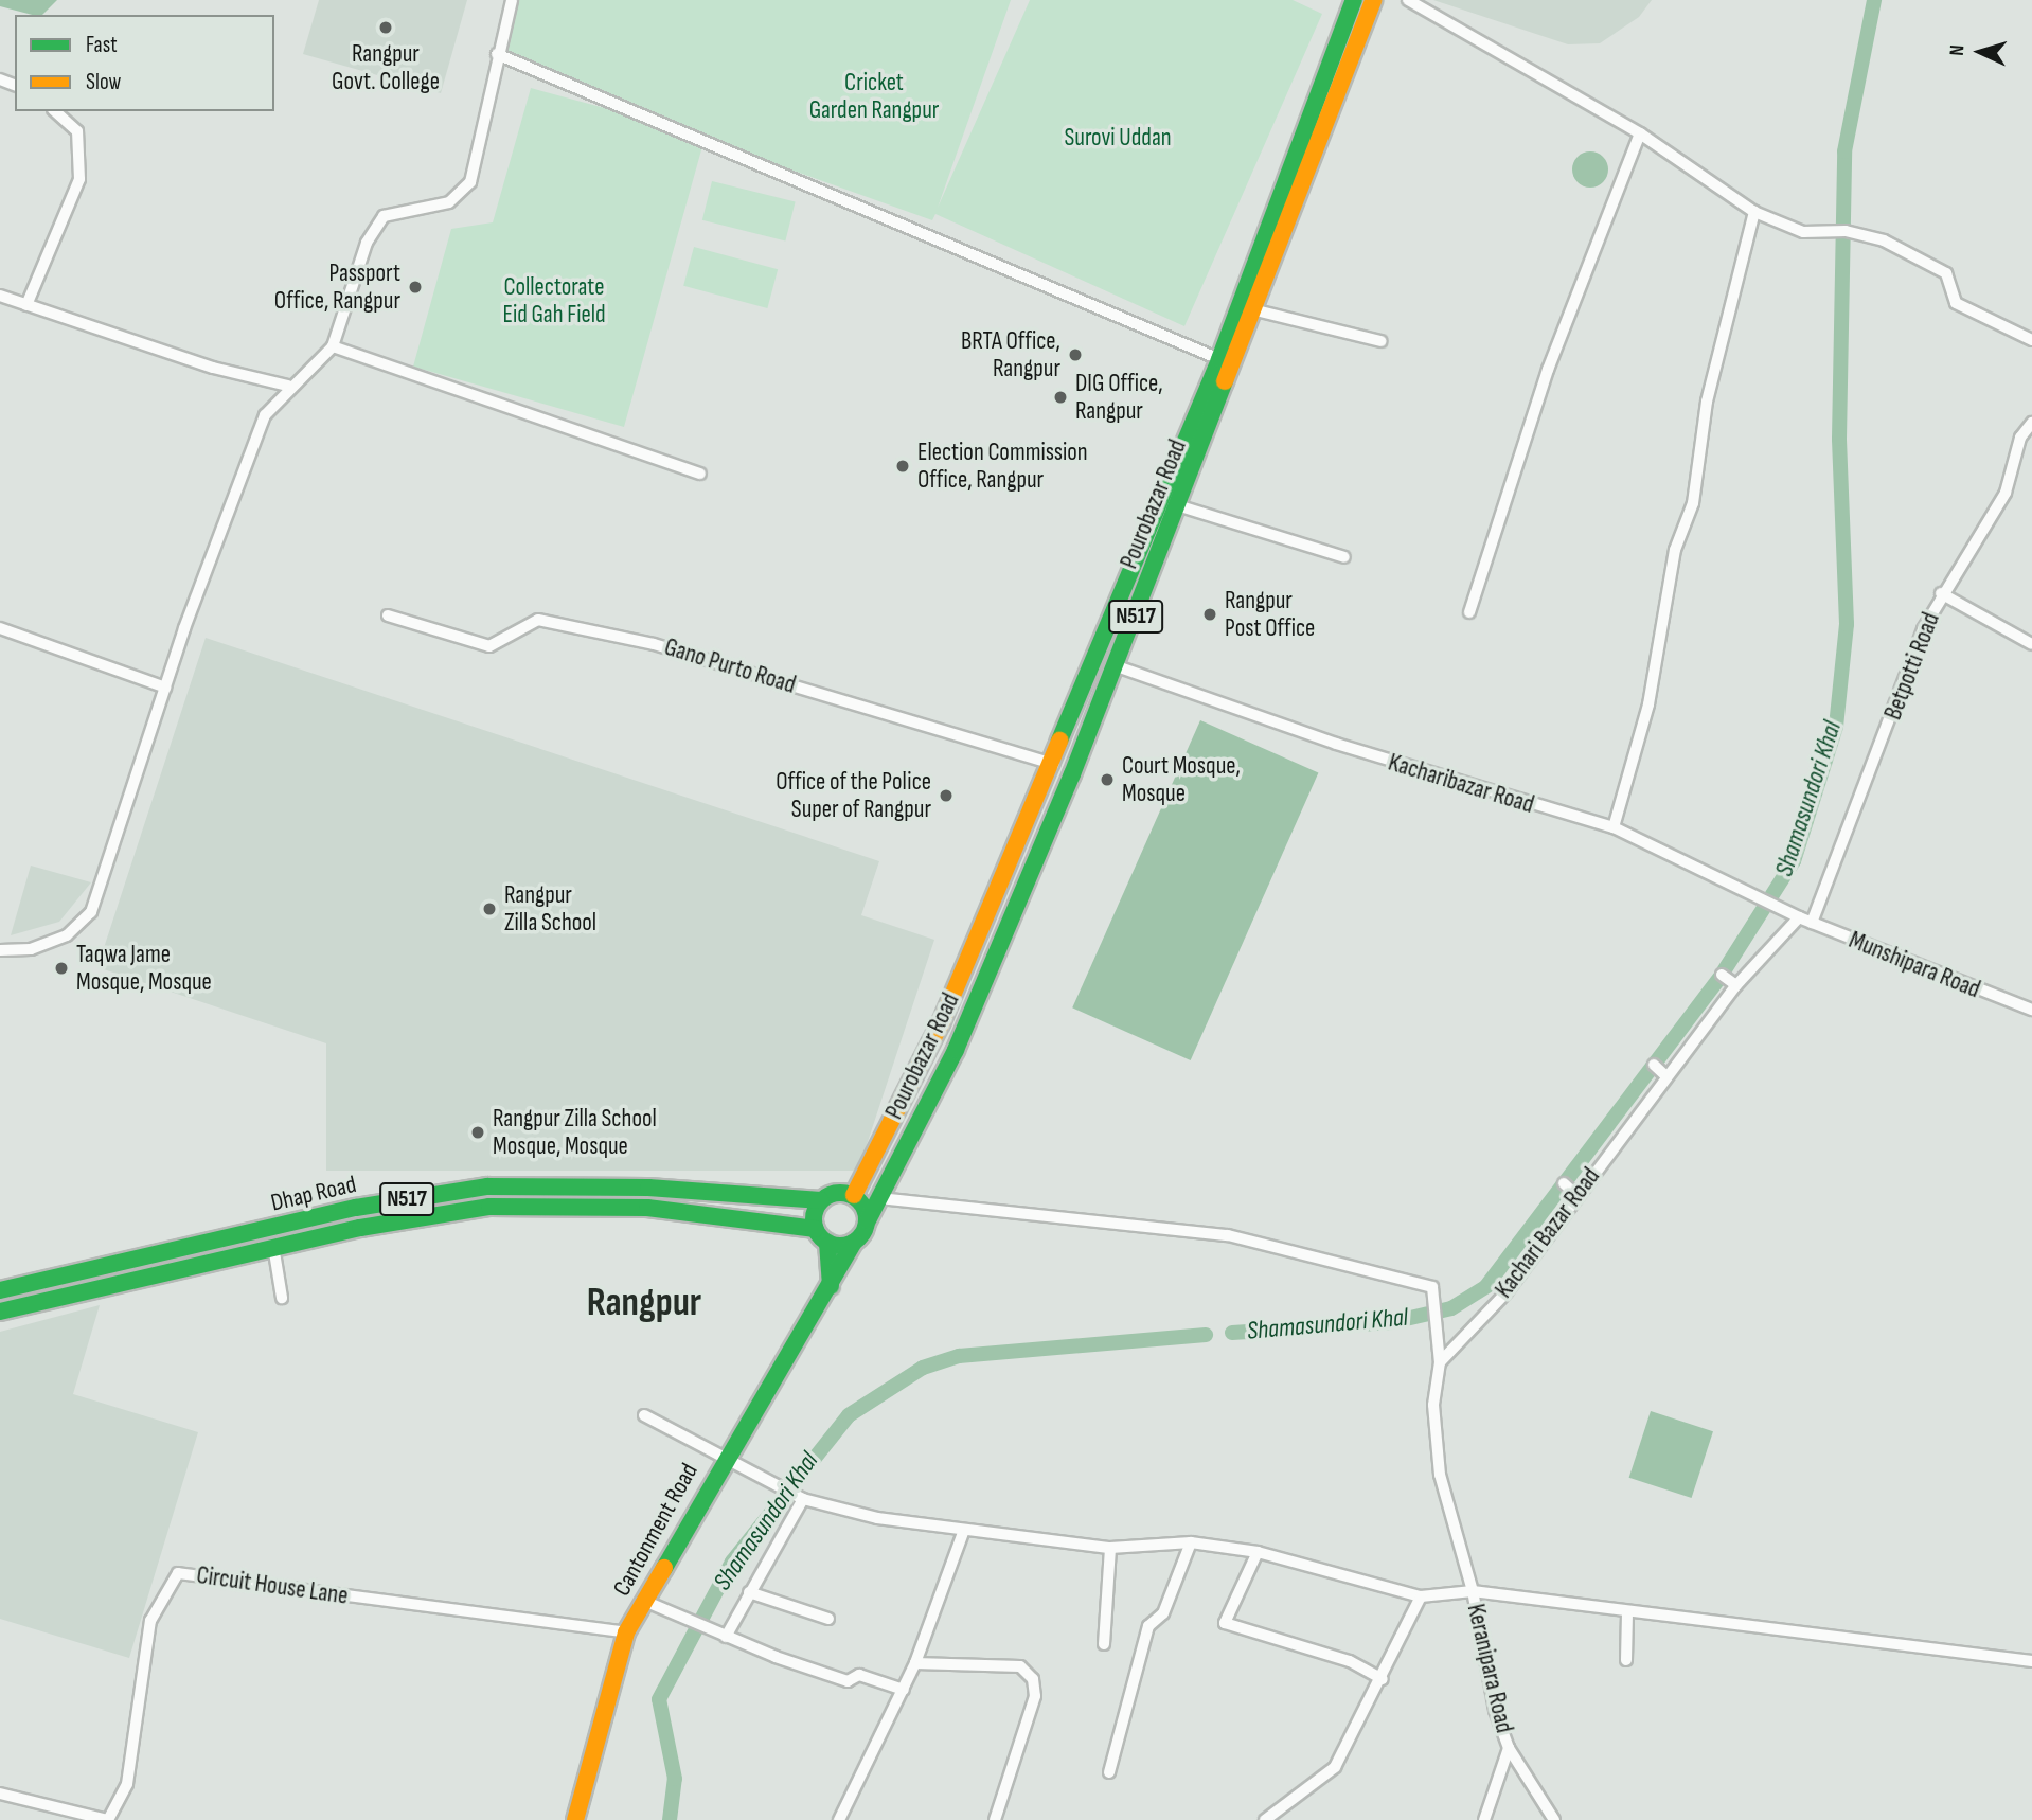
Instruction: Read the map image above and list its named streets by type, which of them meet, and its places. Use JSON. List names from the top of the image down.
{
  "streets": {
    "main road": [
      "Pourobazar Road",
      "N517",
      "Dhap Road",
      "Cantonment Road"
    ],
    "street": [
      "Gano Purto Road",
      "Betpotti Road",
      "Kacharibazar Road",
      "Munshipara Road",
      "Kachari Bazar Road",
      "Circuit House Lane",
      "Keranipara Road"
    ]
  },
  "crossings": [
    ["Pourobazar Road", "N517"],
    ["Pourobazar Road", "Gano Purto Road"],
    ["Pourobazar Road", "Kacharibazar Road"],
    ["Pourobazar Road", "Dhap Road"],
    ["Pourobazar Road", "Cantonment Road"],
    ["N517", "Dhap Road"],
    ["N517", "Cantonment Road"],
    ["Betpotti Road", "Munshipara Road"],
    ["Kacharibazar Road", "Munshipara Road"],
    ["Kacharibazar Road", "Kachari Bazar Road"],
    ["Munshipara Road", "Kachari Bazar Road"],
    ["Dhap Road", "Cantonment Road"],
    ["Cantonment Road", "Circuit House Lane"]
  ],
  "districts": ["Rangpur"],
  "water": ["Shamasundori Khal"],
  "parks": ["Cricket Garden Rangpur", "Surovi Uddan", "Collectorate Eid Gah Field"],
  "places": [
    "Rangpur Govt. College",
    "Passport Office, Rangpur",
    "BRTA Office, Rangpur",
    "DIG Office, Rangpur",
    "Election Commission Office, Rangpur",
    "Rangpur Post Office",
    "Court Mosque, Mosque",
    "Office of the Police Super of Rangpur",
    "Rangpur Zilla School",
    "Taqwa Jame Mosque, Mosque",
    "Rangpur Zilla School Mosque, Mosque"
  ],
  "legend": ["Fast", "Slow"],
  "north": "left"
}
